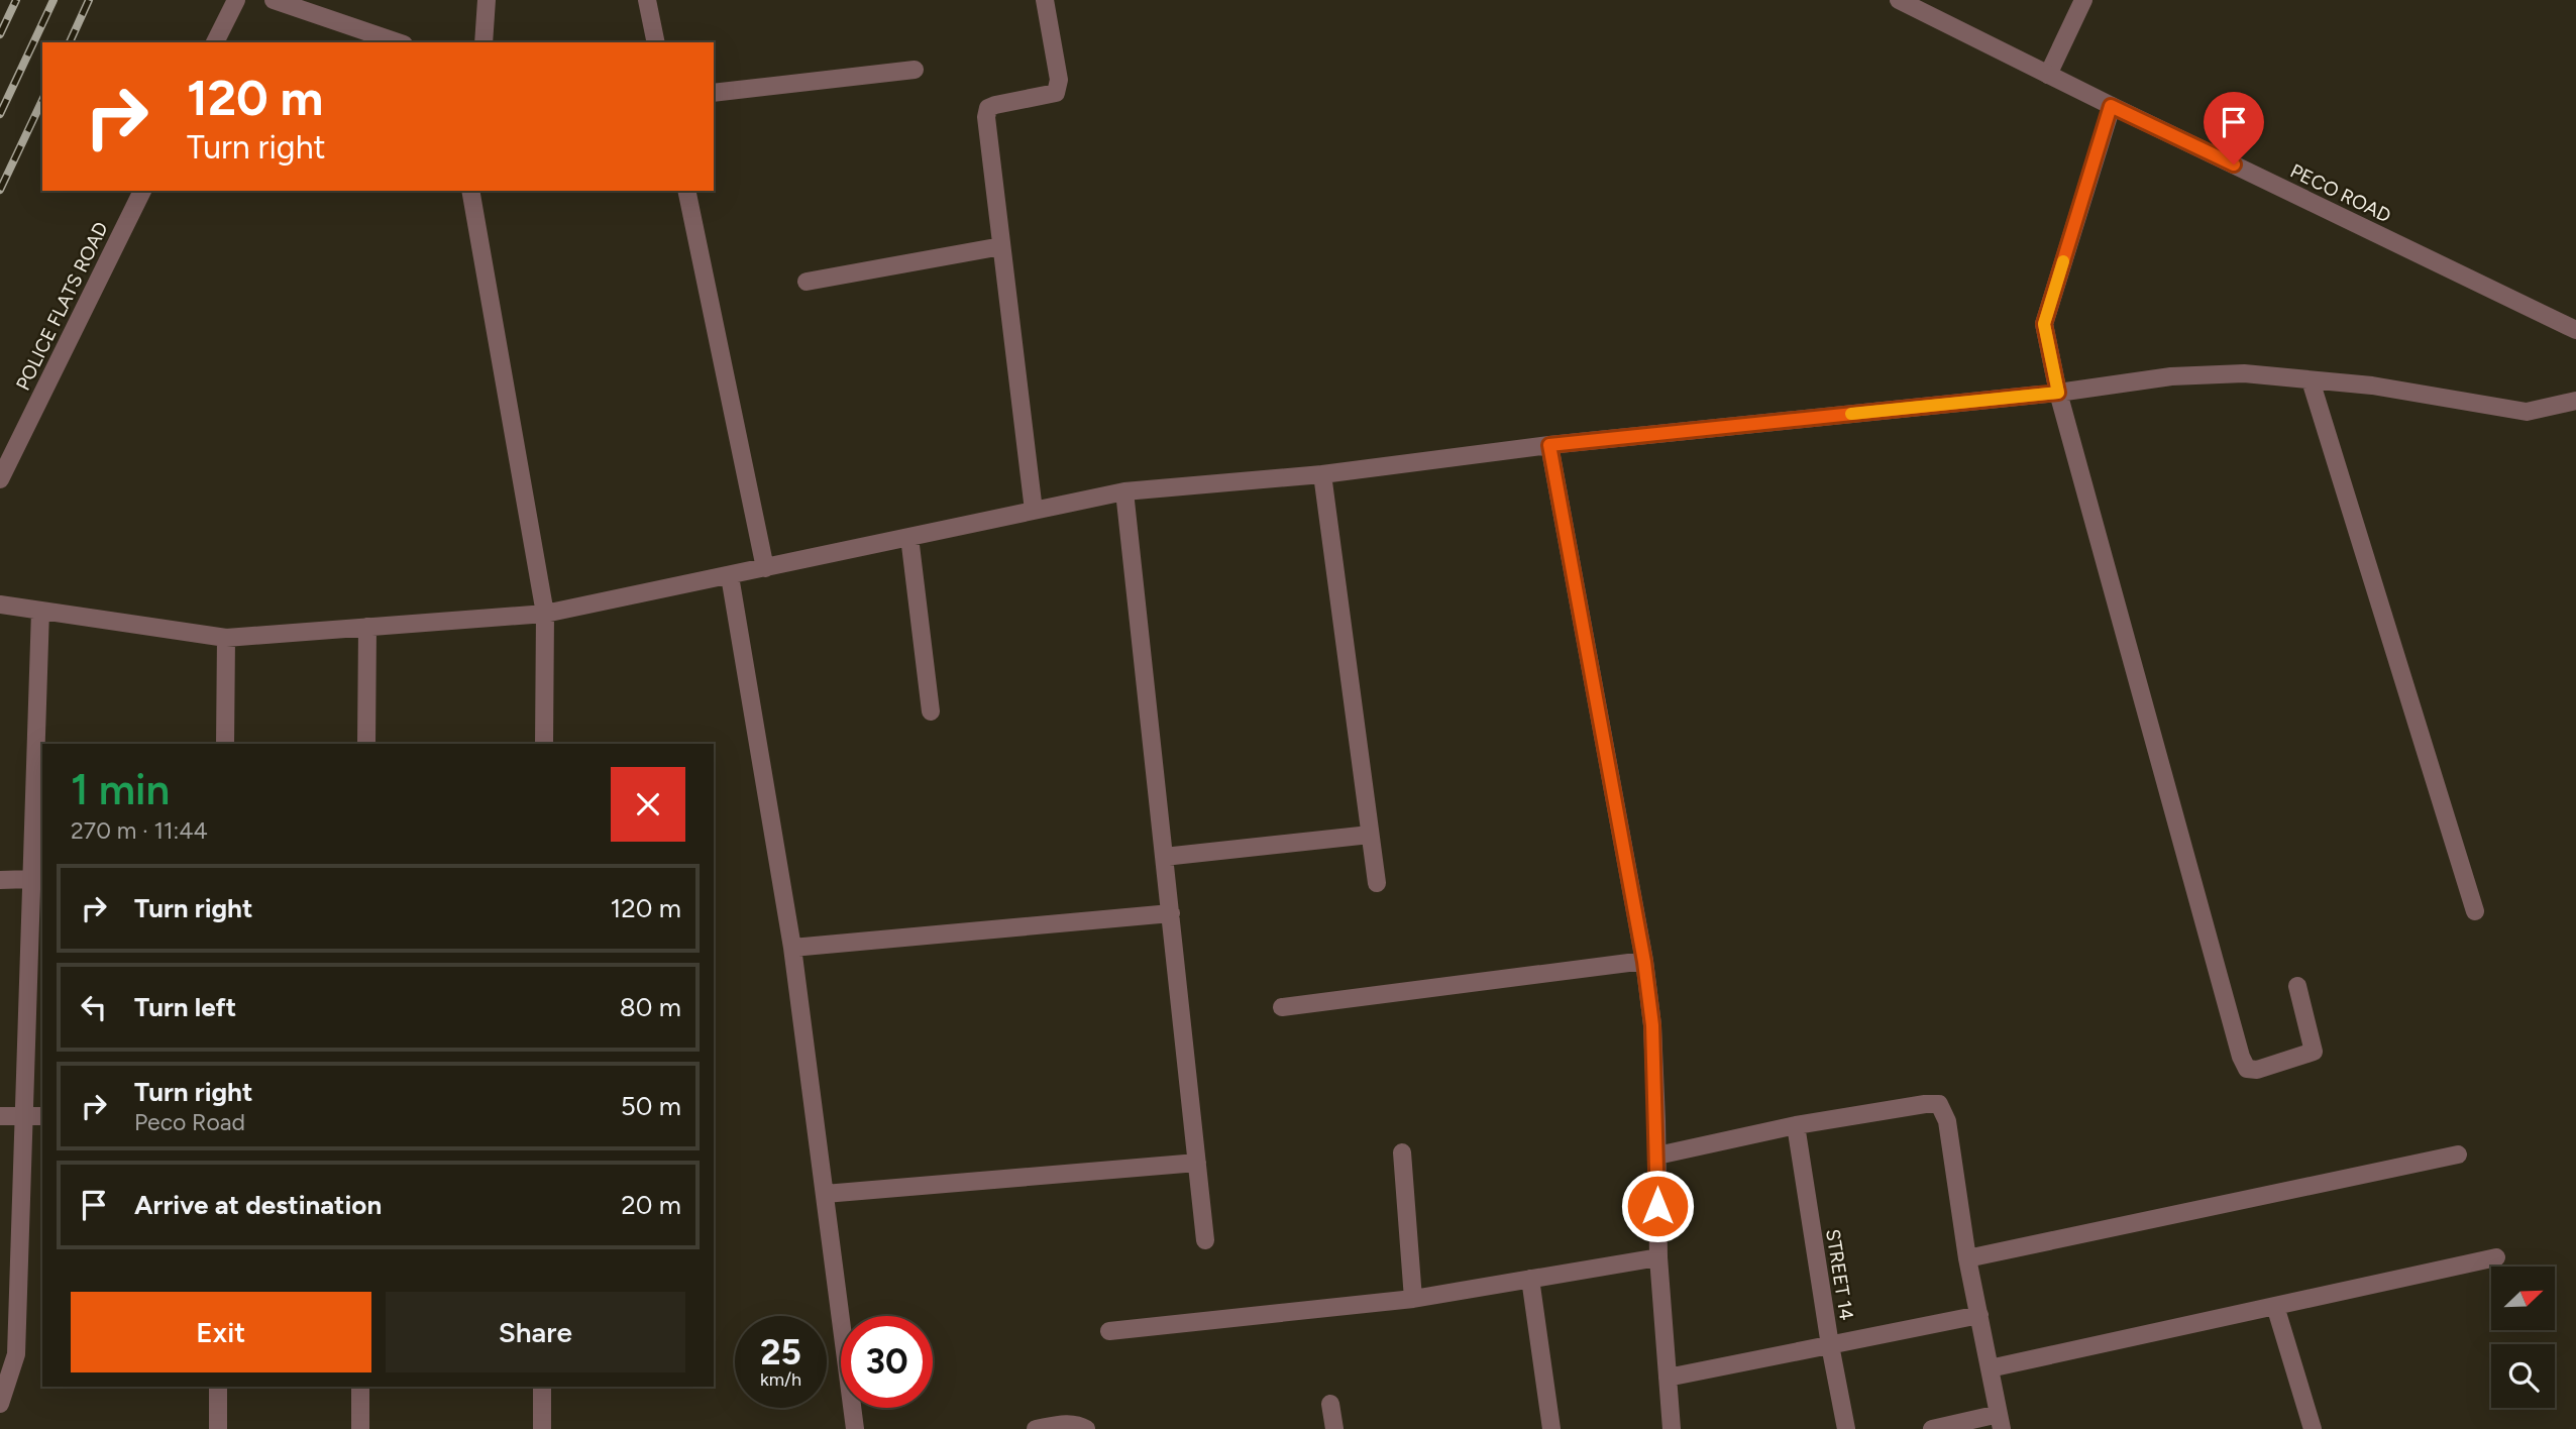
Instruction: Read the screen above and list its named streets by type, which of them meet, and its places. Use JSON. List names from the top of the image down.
{
  "streets": {
    "street": ["PECO ROAD", "POLICE FLATS ROAD", "STREET 14"]
  },
  "north": "top right",
  "page": {
    "turn": ["120 m", "Turn right"],
    "heading": ["1 min", "270 m · 11:44"],
    "list": [
      {
        "name": "Turn right",
        "value": "120 m"
      },
      {
        "name": "Turn left",
        "value": "80 m"
      },
      {
        "name": "Turn right",
        "note": "Peco Road",
        "value": "50 m"
      },
      {
        "name": "Arrive at destination",
        "value": "20 m"
      }
    ],
    "buttons": ["Exit", "Share"],
    "speed": "25 km/h",
    "limit": "30"
  }
}
